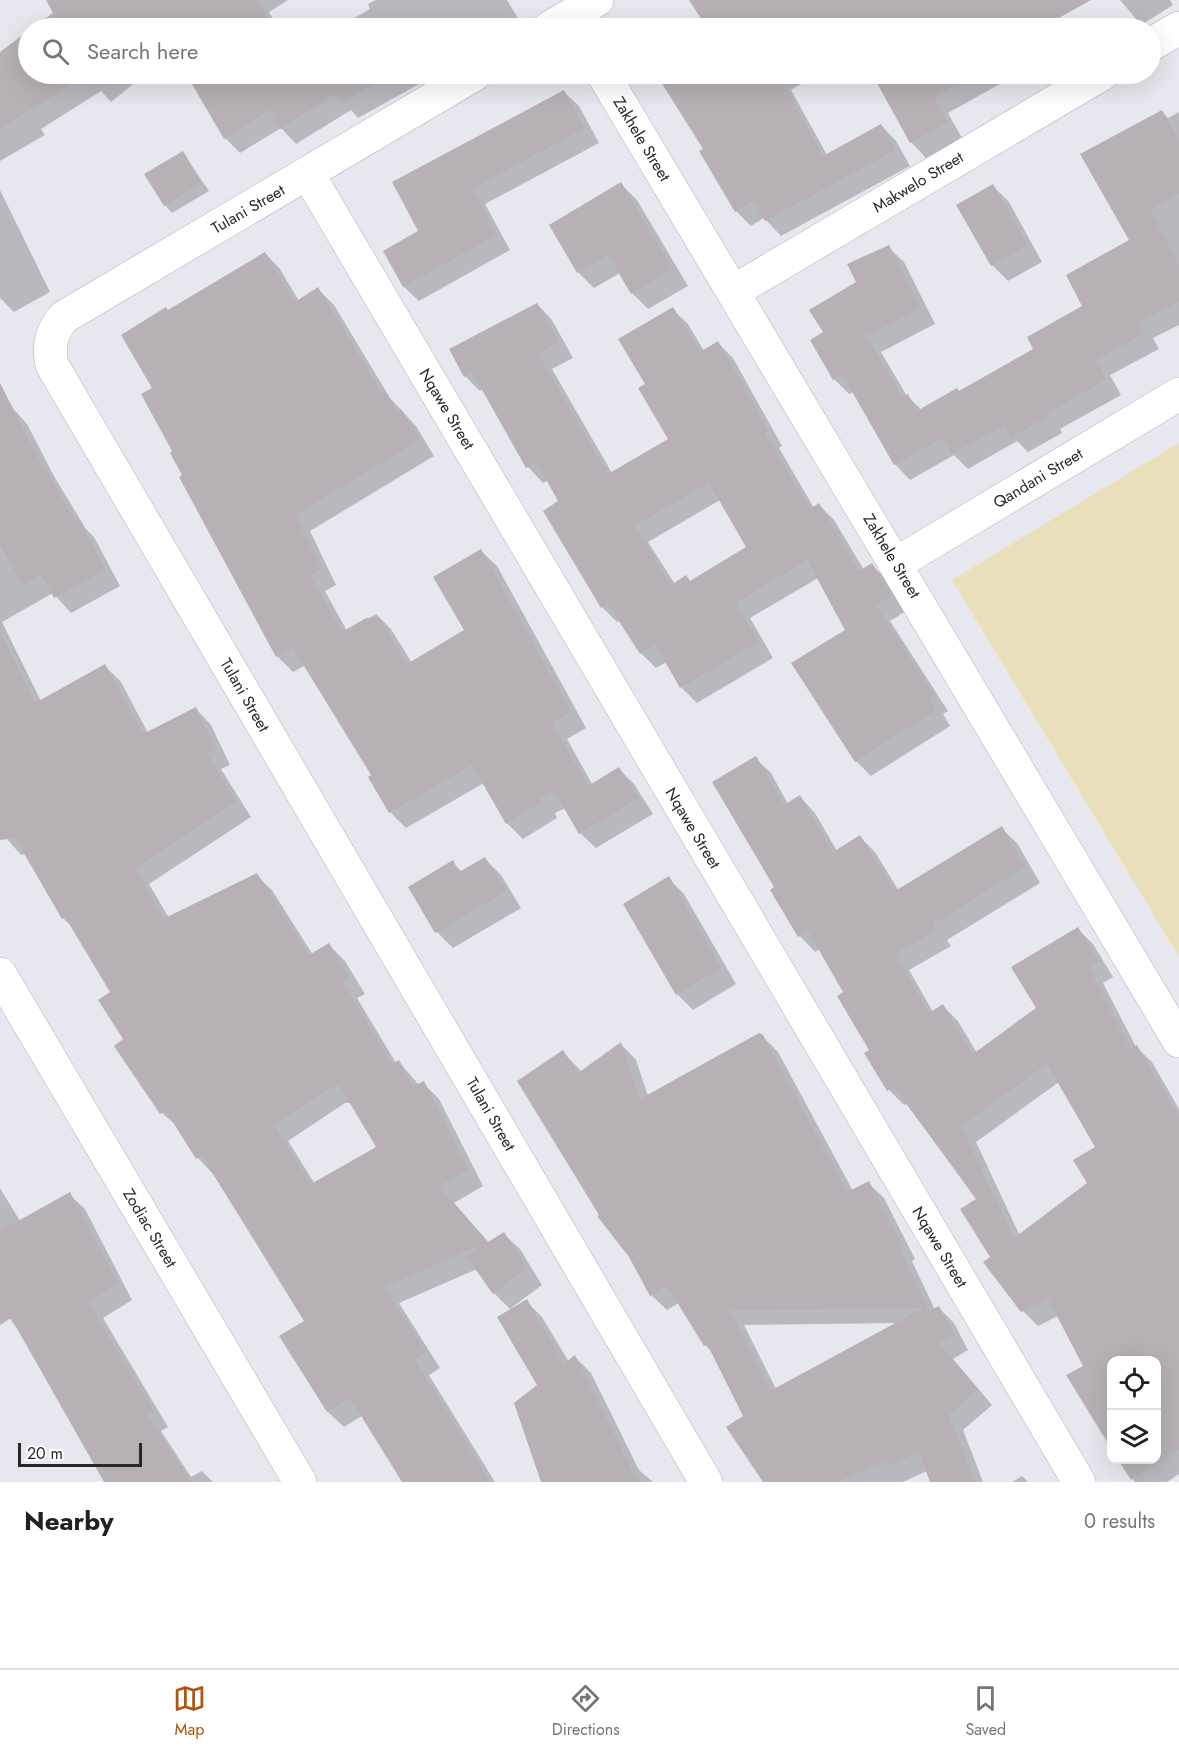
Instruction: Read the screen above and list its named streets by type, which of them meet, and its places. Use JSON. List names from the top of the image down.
{
  "streets": {
    "street": [
      "Zakhele Street",
      "Makwelo Street",
      "Tulani Street",
      "Nqawe Street",
      "Qandani Street",
      "Zodiac Street"
    ]
  },
  "crossings": [
    ["Zakhele Street", "Makwelo Street"],
    ["Zakhele Street", "Qandani Street"],
    ["Tulani Street", "Nqawe Street"]
  ],
  "scale_bar": "20 m",
  "page": {
    "search": "Search here",
    "scale": "20 m",
    "heading": ["Nearby", "0 results"],
    "nav": ["Map", "Directions", "Saved"]
  }
}
